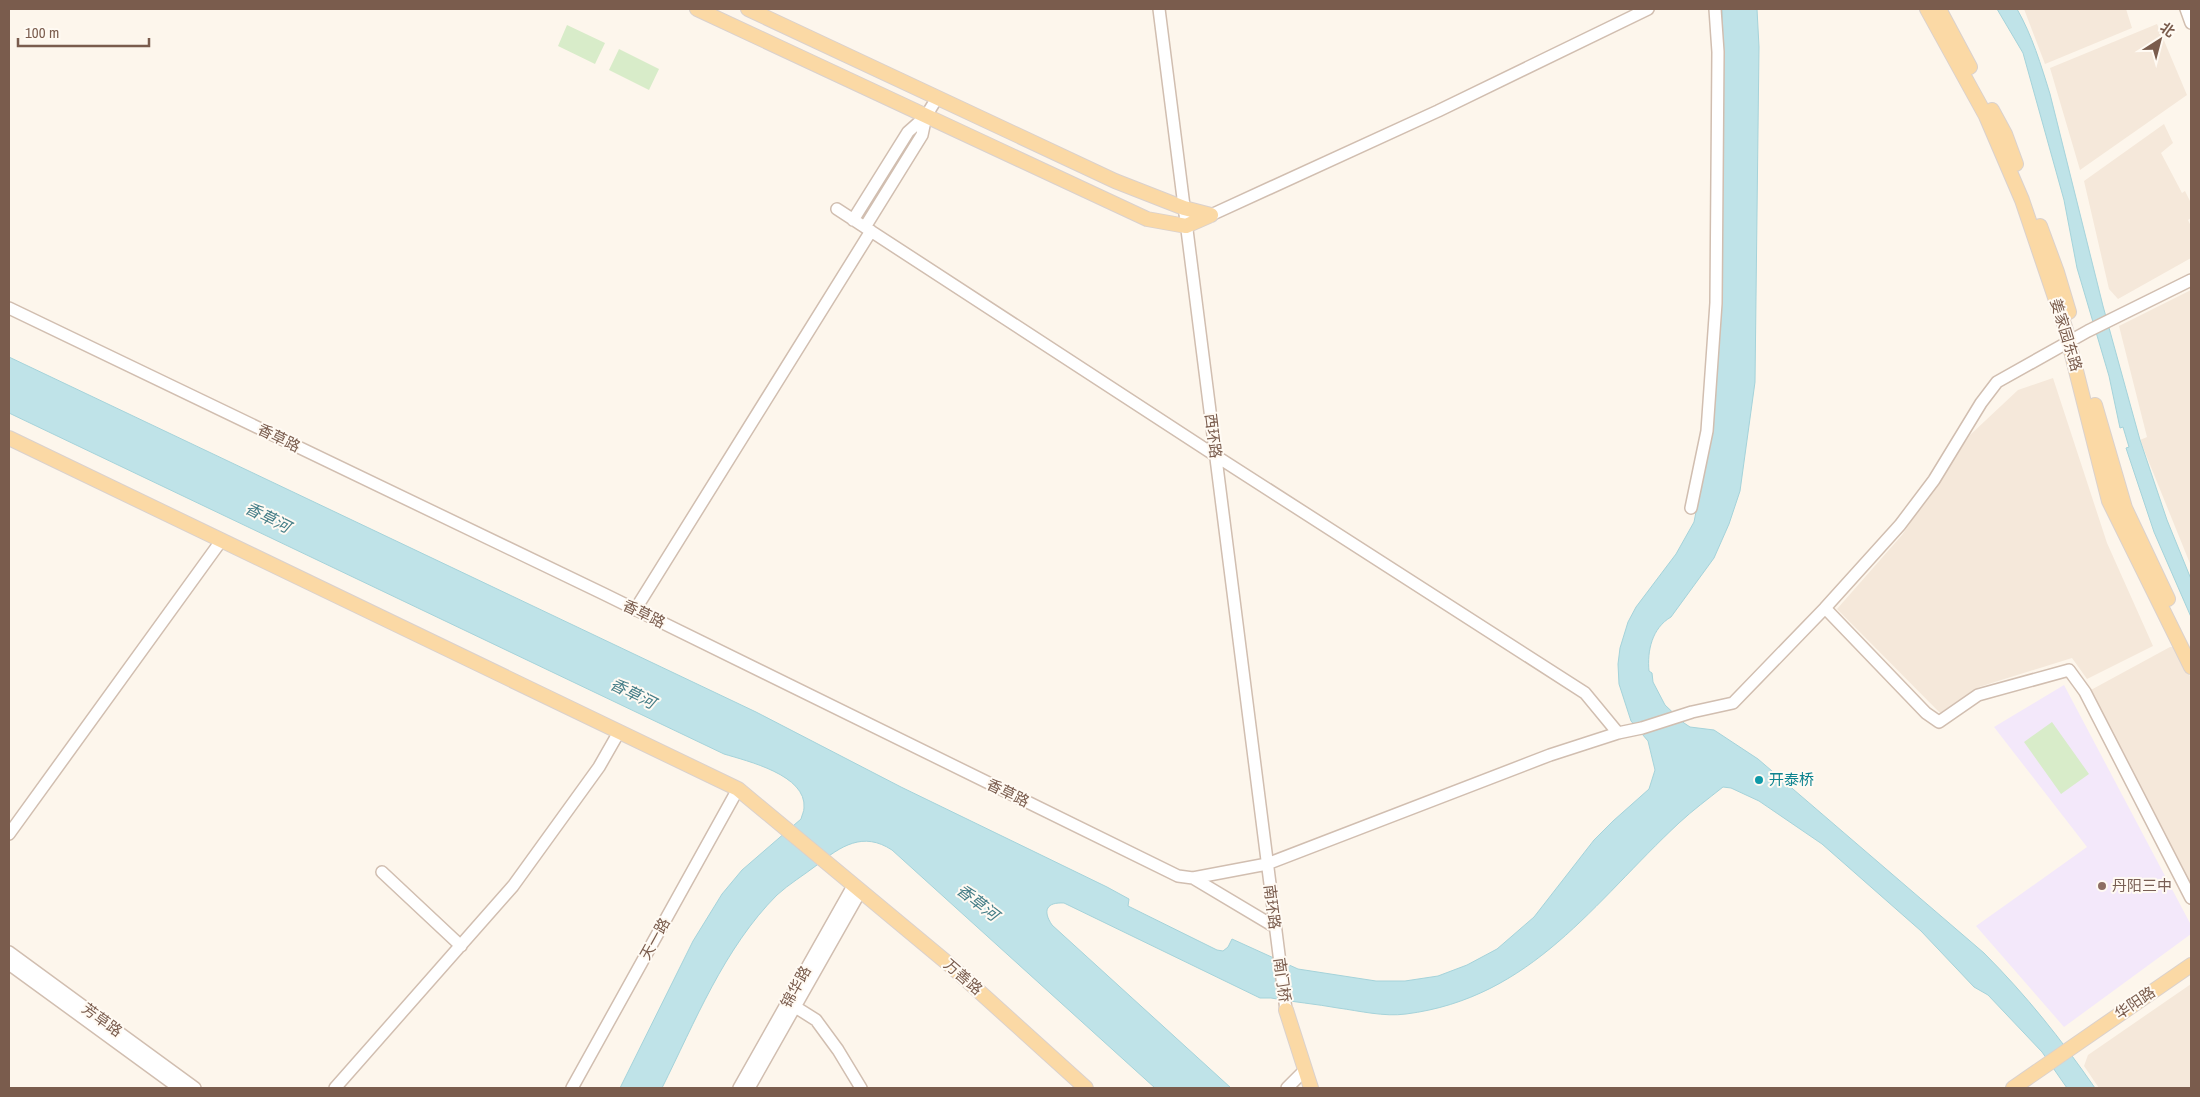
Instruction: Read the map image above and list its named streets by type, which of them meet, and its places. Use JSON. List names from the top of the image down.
{
  "streets": {
    "main road": ["姜家园东路", "万善路", "华阳路"],
    "street": [
      "西环路",
      "香草路",
      "南环路",
      "天一路",
      "南门桥",
      "锦华路",
      "芳草路"
    ]
  },
  "crossings": [
    ["西环路", "南环路"],
    ["香草路", "南环路"],
    ["南环路", "南门桥"],
    ["天一路", "万善路"],
    ["万善路", "锦华路"]
  ],
  "water": ["香草河"],
  "places": ["开泰桥", "丹阳三中"],
  "scale_bar": "100 m",
  "north": "top right"
}
